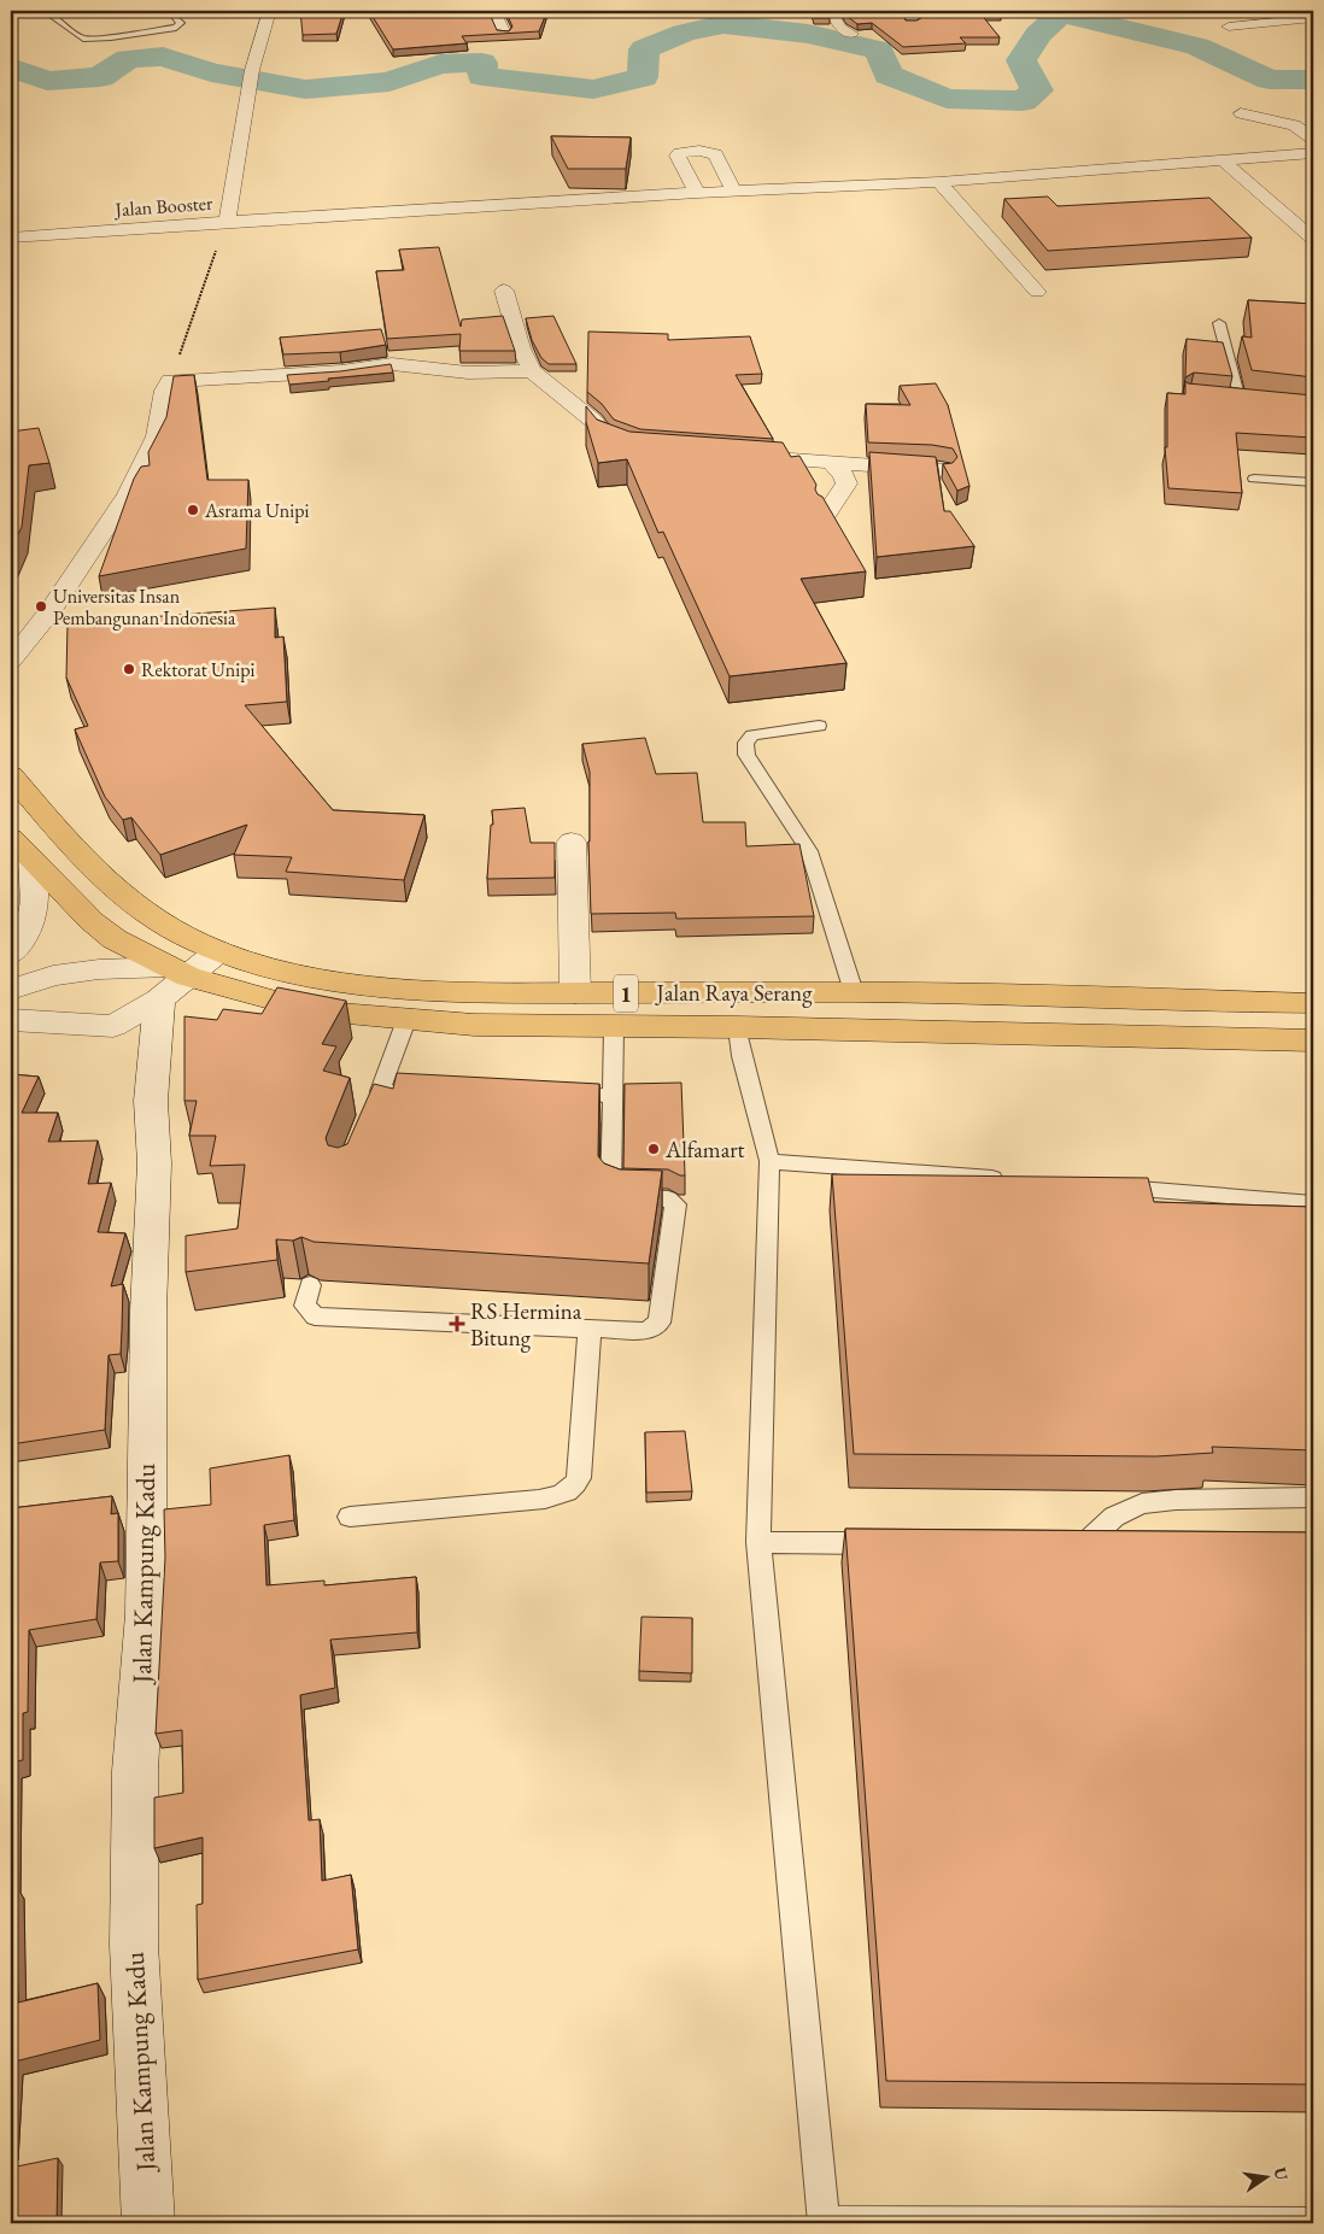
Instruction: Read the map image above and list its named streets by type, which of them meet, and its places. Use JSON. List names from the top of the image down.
{
  "streets": {
    "highway": ["Jalan Raya Serang", "1"],
    "street": ["Jalan Booster", "Jalan Kampung Kadu"]
  },
  "crossings": [
    ["Jalan Raya Serang", "Jalan Kampung Kadu"]
  ],
  "places": {
    "other": [
      "Asrama Unipi",
      "Universitas Insan Pembangunan Indonesia",
      "Rektorat Unipi",
      "Alfamart"
    ],
    "health": ["RS Hermina Bitung"]
  },
  "north": "right"
}
